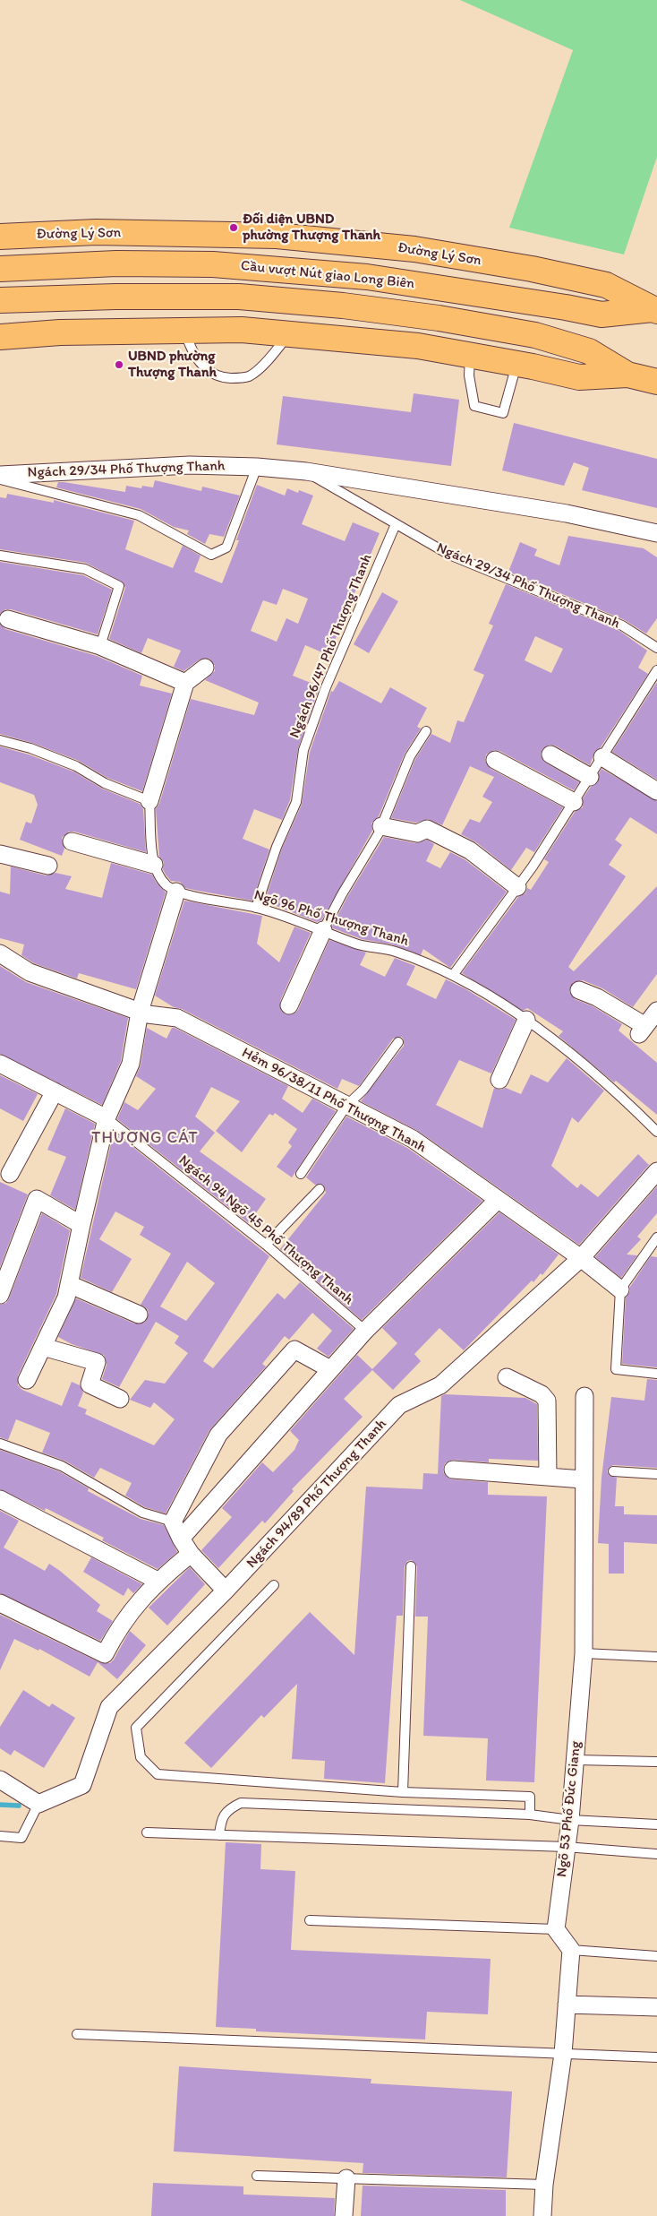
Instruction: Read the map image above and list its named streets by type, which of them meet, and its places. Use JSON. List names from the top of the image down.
{
  "streets": {
    "highway": ["Đường Lý Sơn", "Cầu vượt Nút giao Long Biên"],
    "street": [
      "Ngách 29/34 Phố Thượng Thanh",
      "Hẻm 96/38/11 Phố Thượng Thanh",
      "Ngách 94/89 Phố Thượng Thanh",
      "Ngõ 53 Phố Đức Giang"
    ],
    "lane": ["Ngách 96/47 Phố Thượng Thanh", "Ngõ 96 Phố Thượng Thanh", "Ngách 94 Ngõ 45 Phố Thượng Thanh"]
  },
  "crossings": [
    ["Đường Lý Sơn", "Cầu vượt Nút giao Long Biên"],
    ["Ngách 29/34 Phố Thượng Thanh", "Ngách 96/47 Phố Thượng Thanh"],
    ["Ngách 96/47 Phố Thượng Thanh", "Ngõ 96 Phố Thượng Thanh"],
    ["Hẻm 96/38/11 Phố Thượng Thanh", "Ngách 94/89 Phố Thượng Thanh"]
  ],
  "districts": ["THƯỢNG CÁT"],
  "places": ["Đối diện UBND phường Thượng Thanh", "UBND phường Thượng Thanh"]
}
